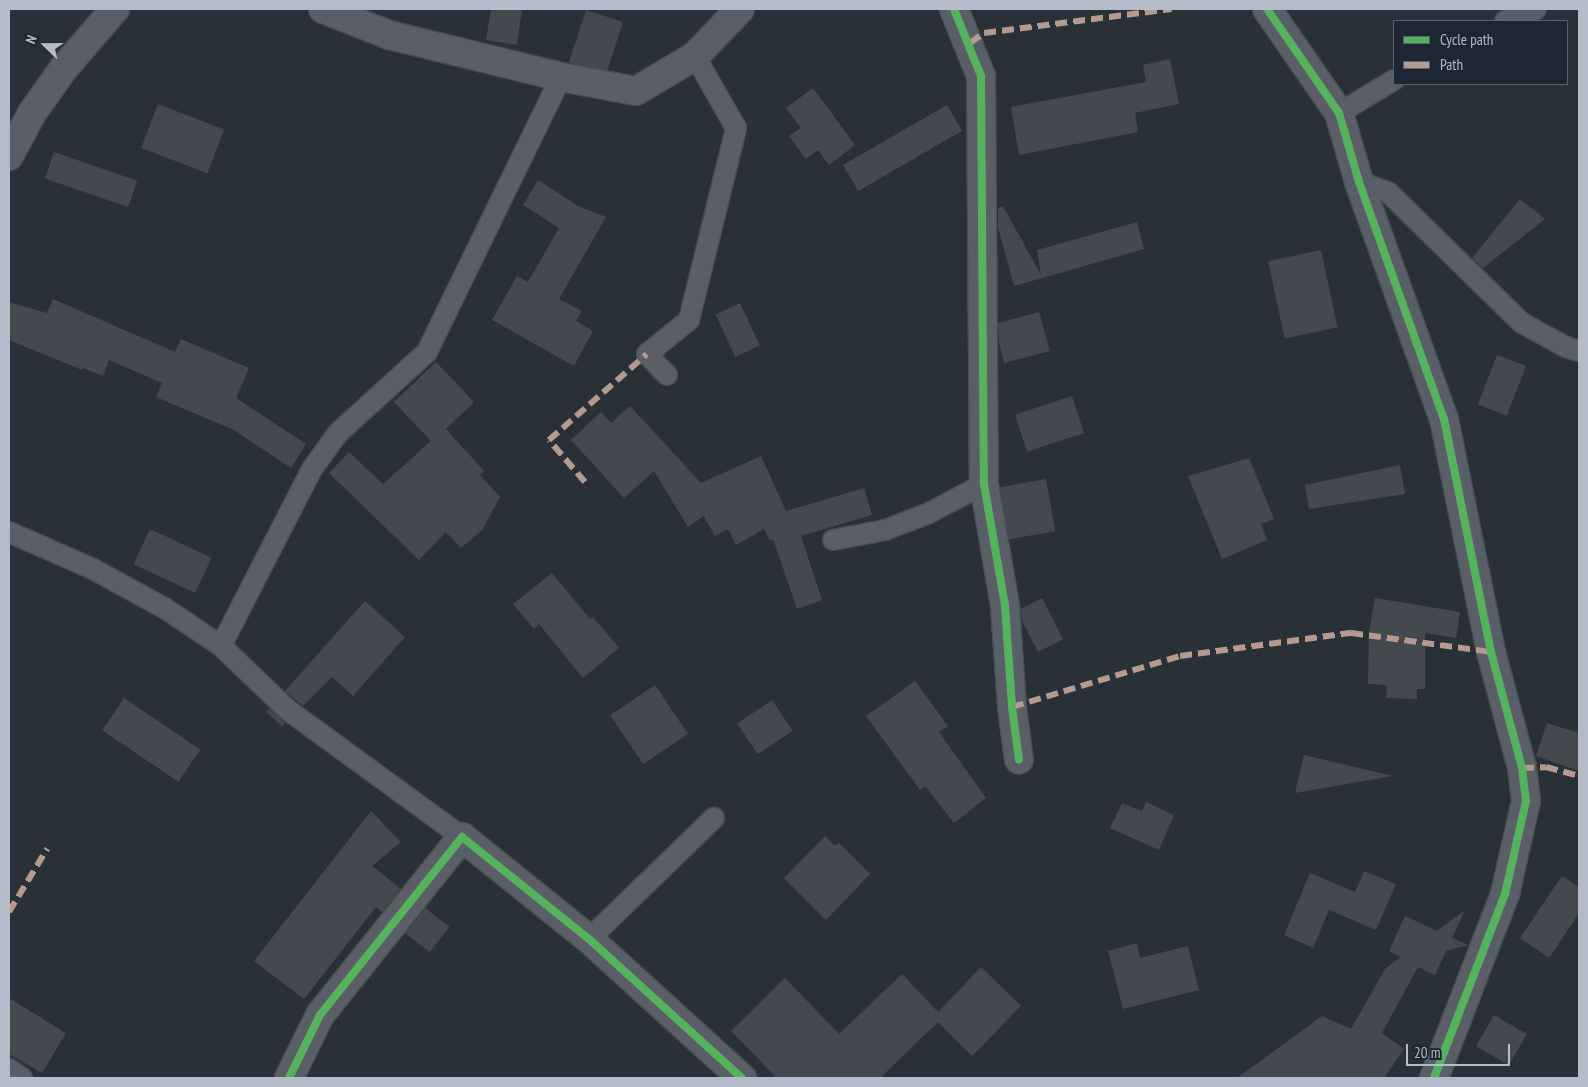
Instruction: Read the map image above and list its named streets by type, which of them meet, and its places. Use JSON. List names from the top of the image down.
{
  "legend": ["Cycle path", "Path"],
  "scale_bar": "20 m",
  "north": "left"
}
